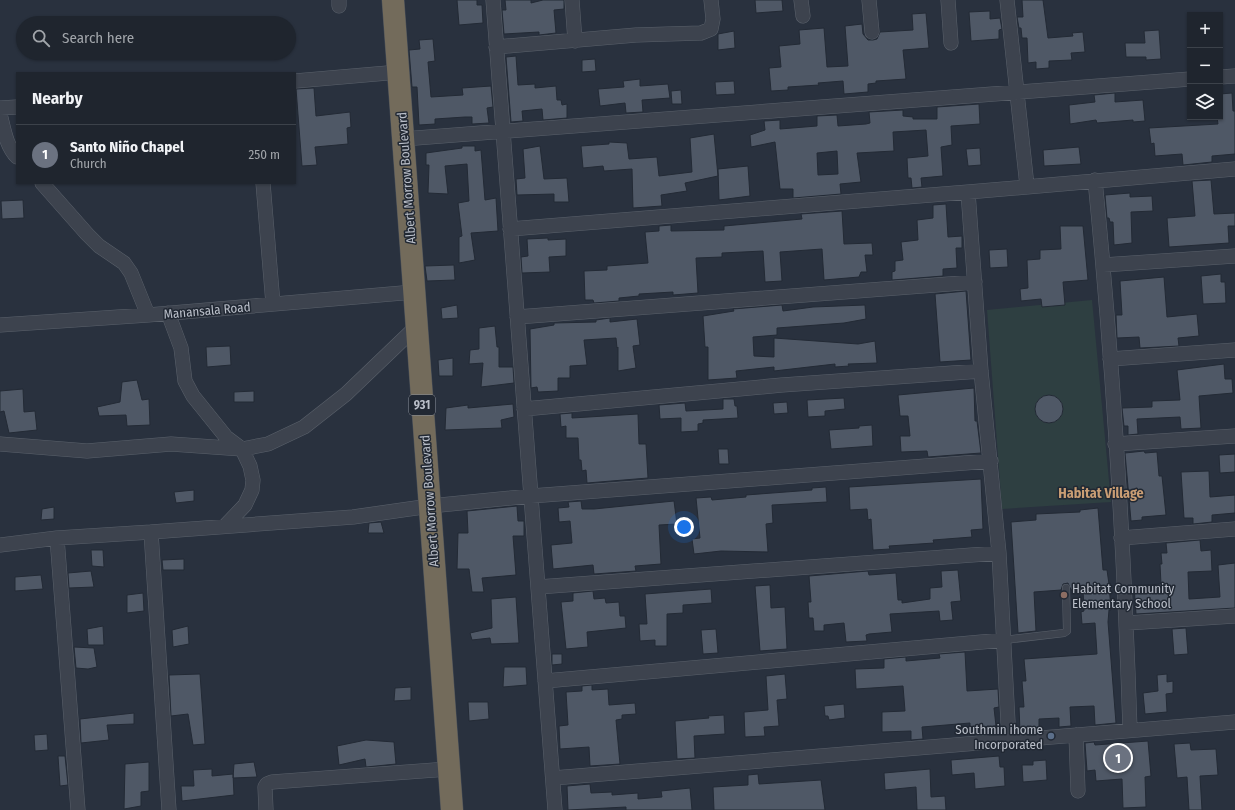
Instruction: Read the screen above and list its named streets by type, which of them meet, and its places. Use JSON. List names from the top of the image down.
{
  "streets": {
    "highway": ["Albert Morrow Boulevard", "931"],
    "street": ["Manansala Road"]
  },
  "crossings": [
    ["Albert Morrow Boulevard", "Manansala Road"]
  ],
  "districts": ["Habitat Village"],
  "places": ["Habitat Community Elementary School", "Southmin ihome Incorporated"],
  "page": {
    "map_buttons": ["+", "−"],
    "search": "Search here",
    "heading": "Nearby",
    "list": [
      {
        "mark": "1",
        "name": "Santo Niño Chapel",
        "note": "Church",
        "value": "250 m"
      }
    ],
    "pins": "1"
  }
}
